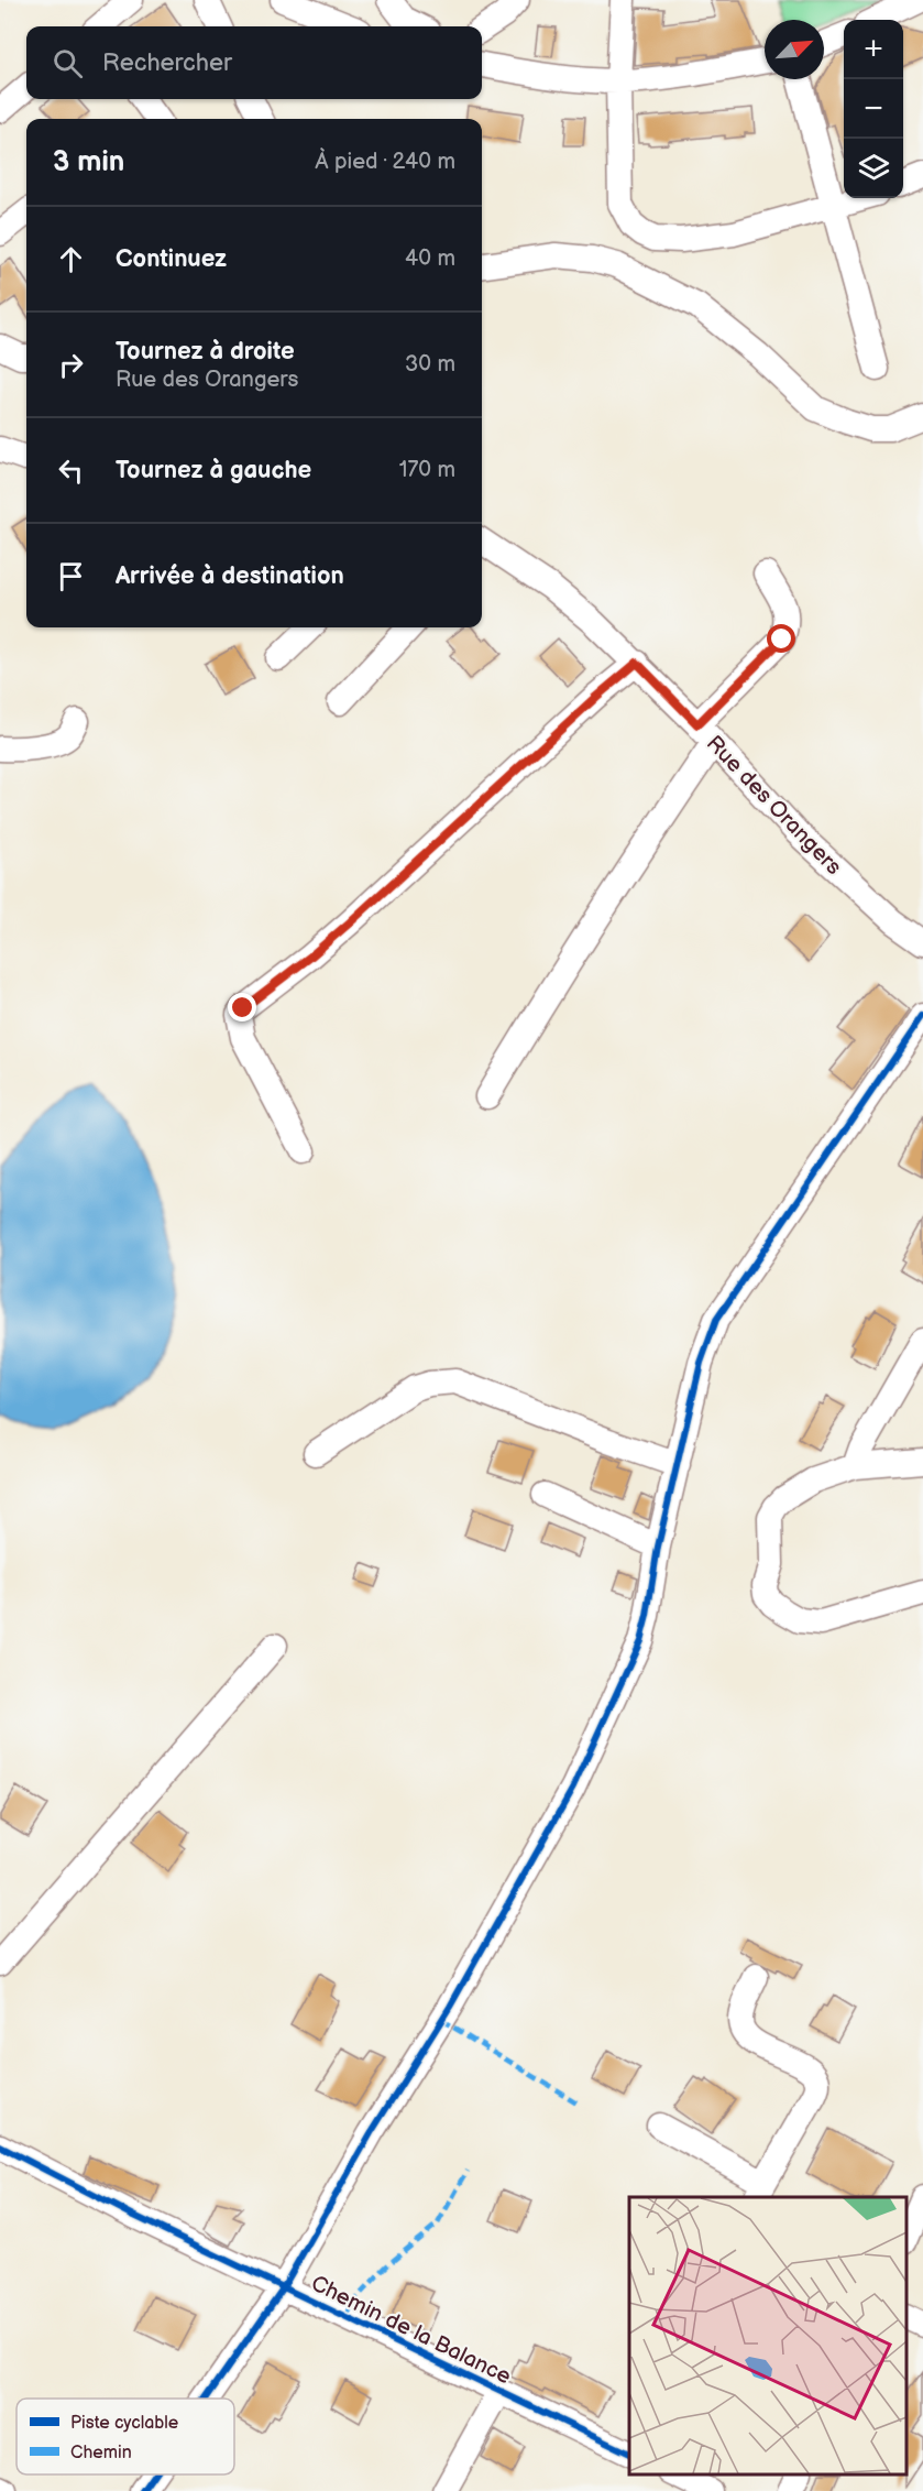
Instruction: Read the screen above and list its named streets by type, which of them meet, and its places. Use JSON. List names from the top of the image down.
{
  "streets": {
    "street": ["Rue des Orangers", "Chemin de la Balance"]
  },
  "legend": ["Piste cyclable", "Chemin"],
  "north": "top right",
  "page": {
    "map_buttons": ["+", "−"],
    "search": "Rechercher",
    "heading": ["3 min", "À pied · 240 m"],
    "list": [
      ["Continuez", "40 m"],
      ["Tournez à droite", "Rue des Orangers", "30 m"],
      ["Tournez à gauche", "170 m"],
      "Arrivée à destination"
    ]
  }
}
